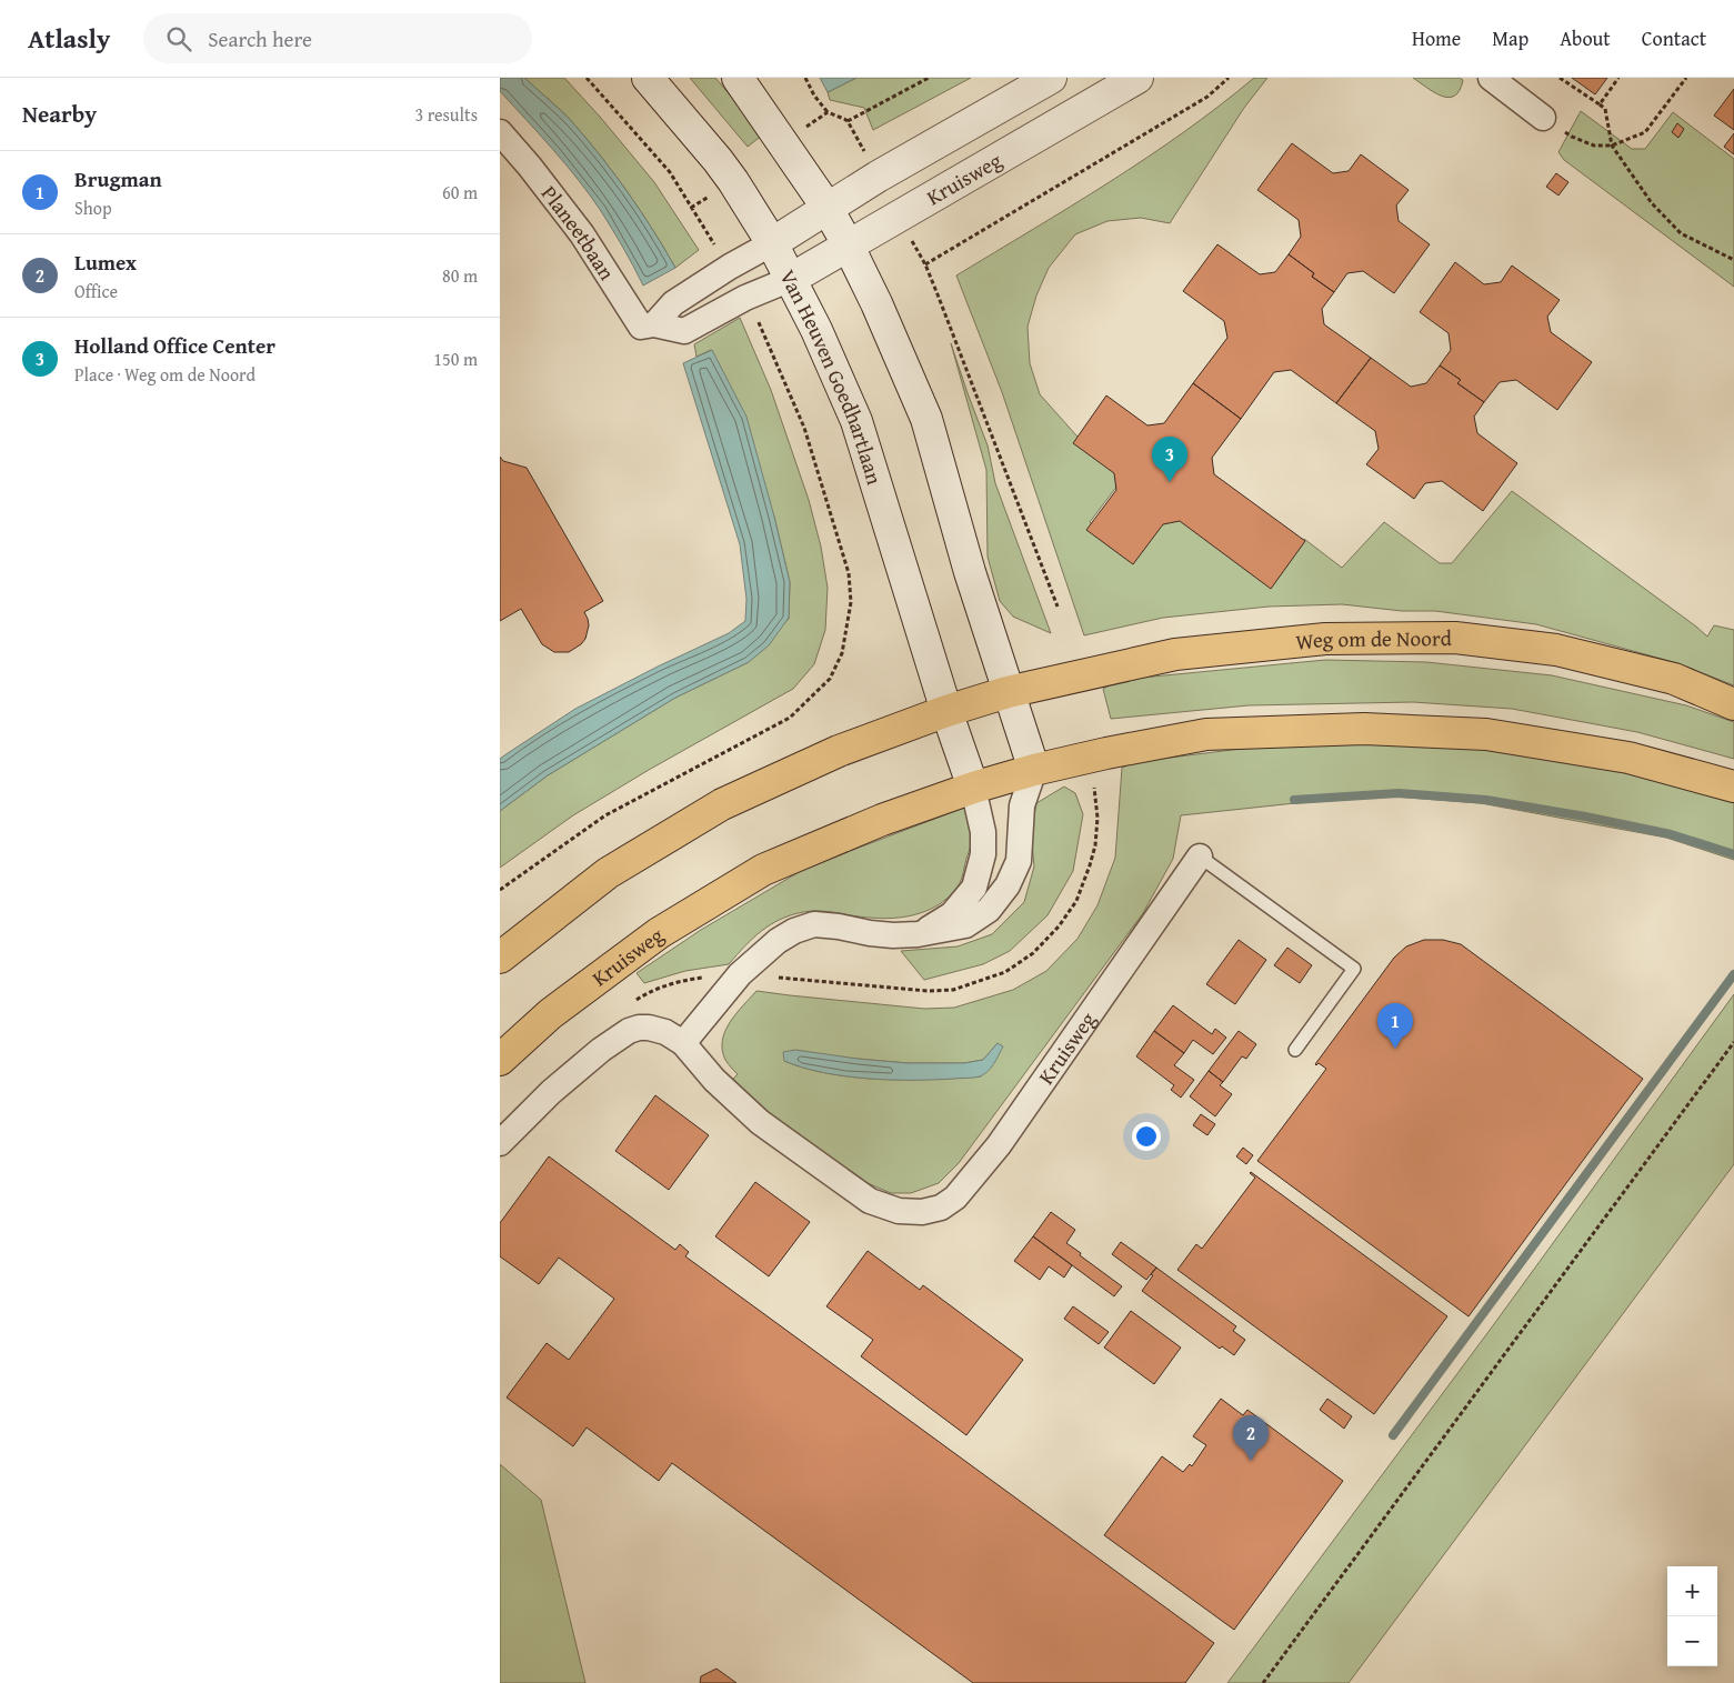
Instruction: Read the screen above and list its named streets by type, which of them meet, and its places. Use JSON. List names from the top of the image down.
{
  "streets": {
    "highway": ["Kruisweg", "Weg om de Noord"],
    "main road": ["Van Heuven Goedhartlaan"],
    "street": ["Planeetbaan"]
  },
  "crossings": [
    ["Kruisweg", "Planeetbaan"],
    ["Kruisweg", "Van Heuven Goedhartlaan"],
    ["Planeetbaan", "Van Heuven Goedhartlaan"],
    ["Van Heuven Goedhartlaan", "Weg om de Noord"]
  ],
  "page": {
    "header": "Atlasly",
    "search": "Search here",
    "nav": [
      "Home",
      "Map",
      "About",
      "Contact"
    ],
    "heading": ["Nearby", "3 results"],
    "list": [
      {
        "mark": "1",
        "name": "Brugman",
        "note": "Shop",
        "value": "60 m"
      },
      {
        "mark": "2",
        "name": "Lumex",
        "note": "Office",
        "value": "80 m"
      },
      {
        "mark": "3",
        "name": "Holland Office Center",
        "note": "Place · Weg om de Noord",
        "value": "150 m"
      }
    ],
    "pins": ["3", "1", "2"],
    "map_buttons": ["+", "−"]
  }
}
